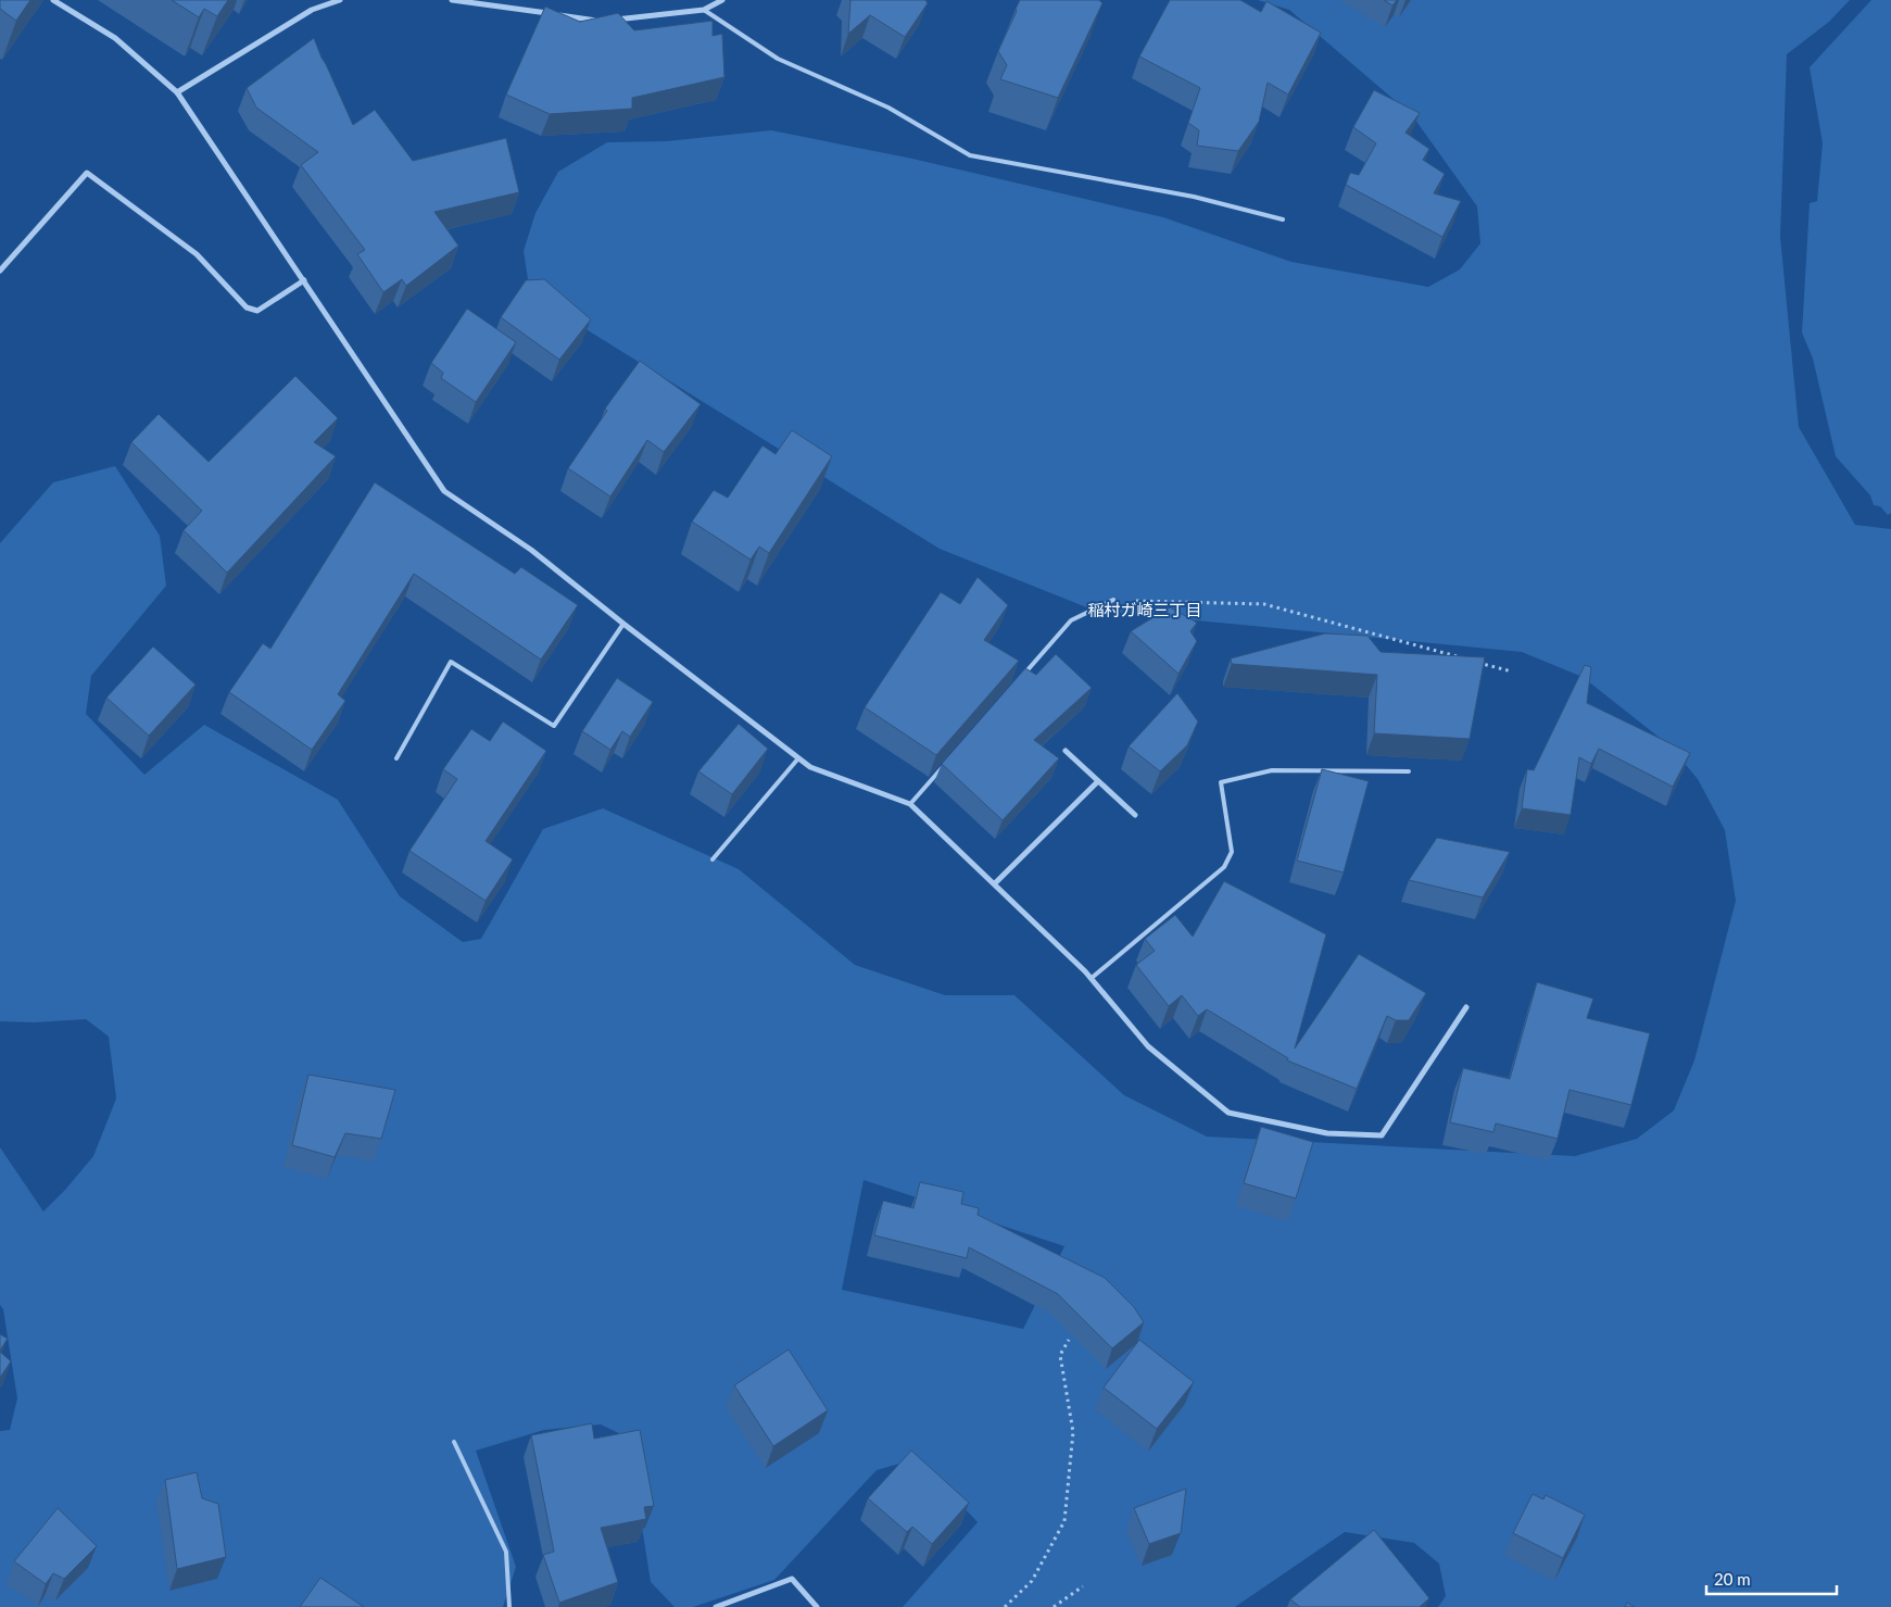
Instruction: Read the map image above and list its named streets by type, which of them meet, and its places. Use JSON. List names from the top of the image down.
{
  "districts": ["稲村ガ崎三丁目"],
  "scale_bar": "20 m"
}
